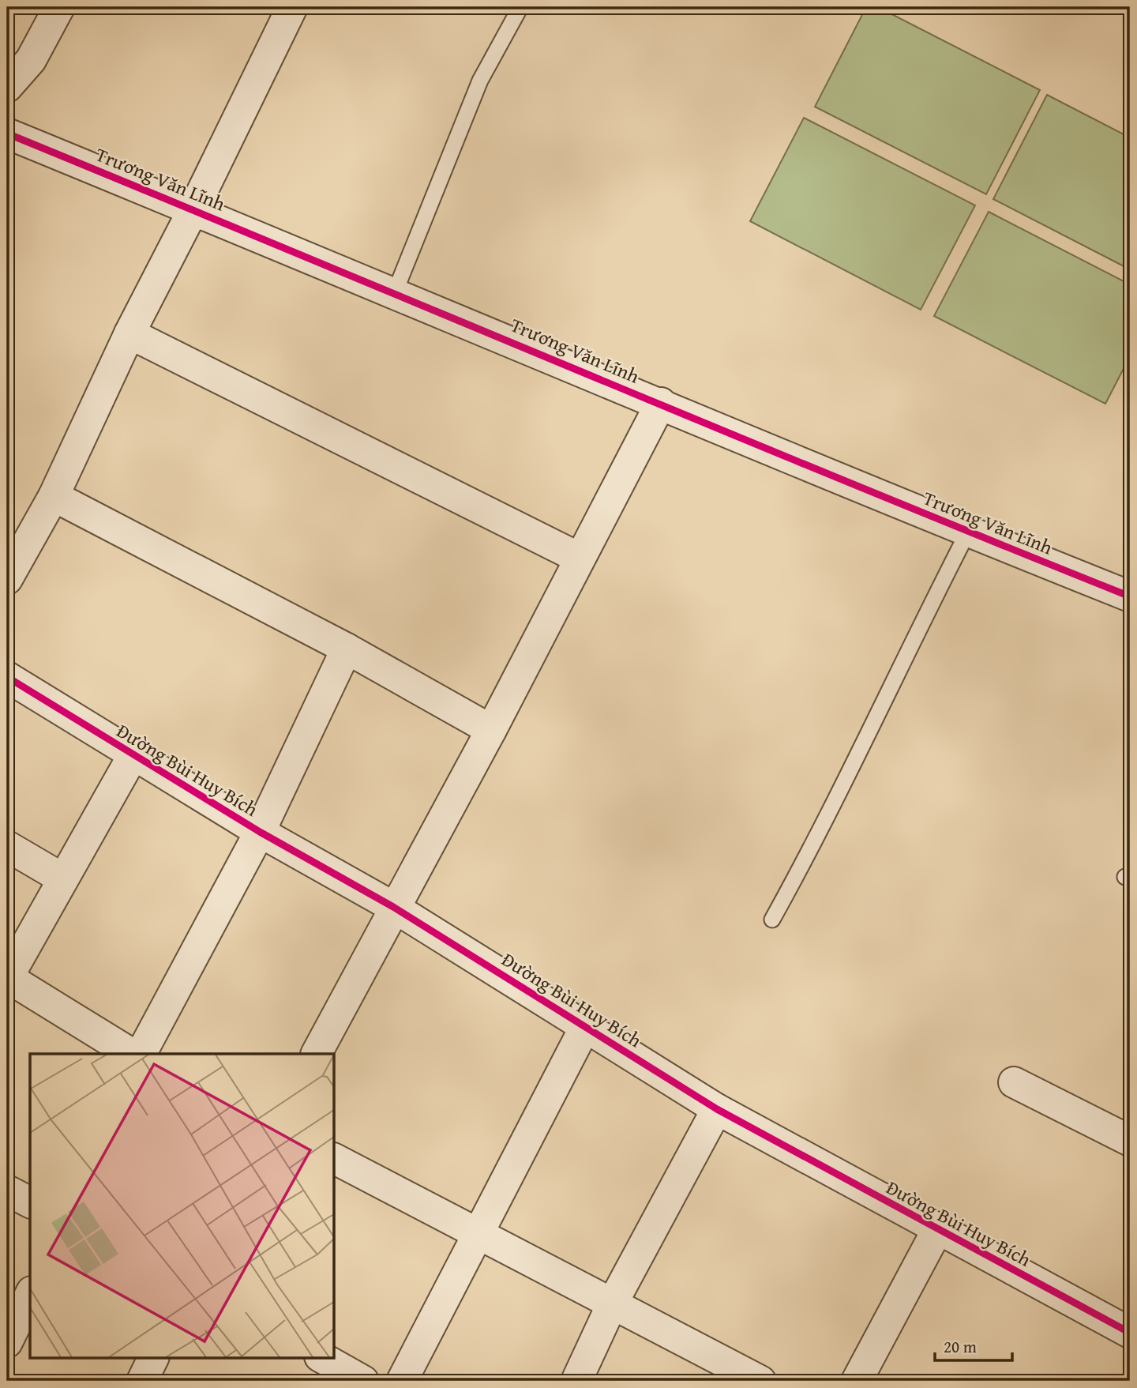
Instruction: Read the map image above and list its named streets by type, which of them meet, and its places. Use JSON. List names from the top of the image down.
{
  "streets": {
    "street": ["Trương Văn Lĩnh", "Đường Bùi Huy Bích"]
  },
  "scale_bar": "20 m"
}
